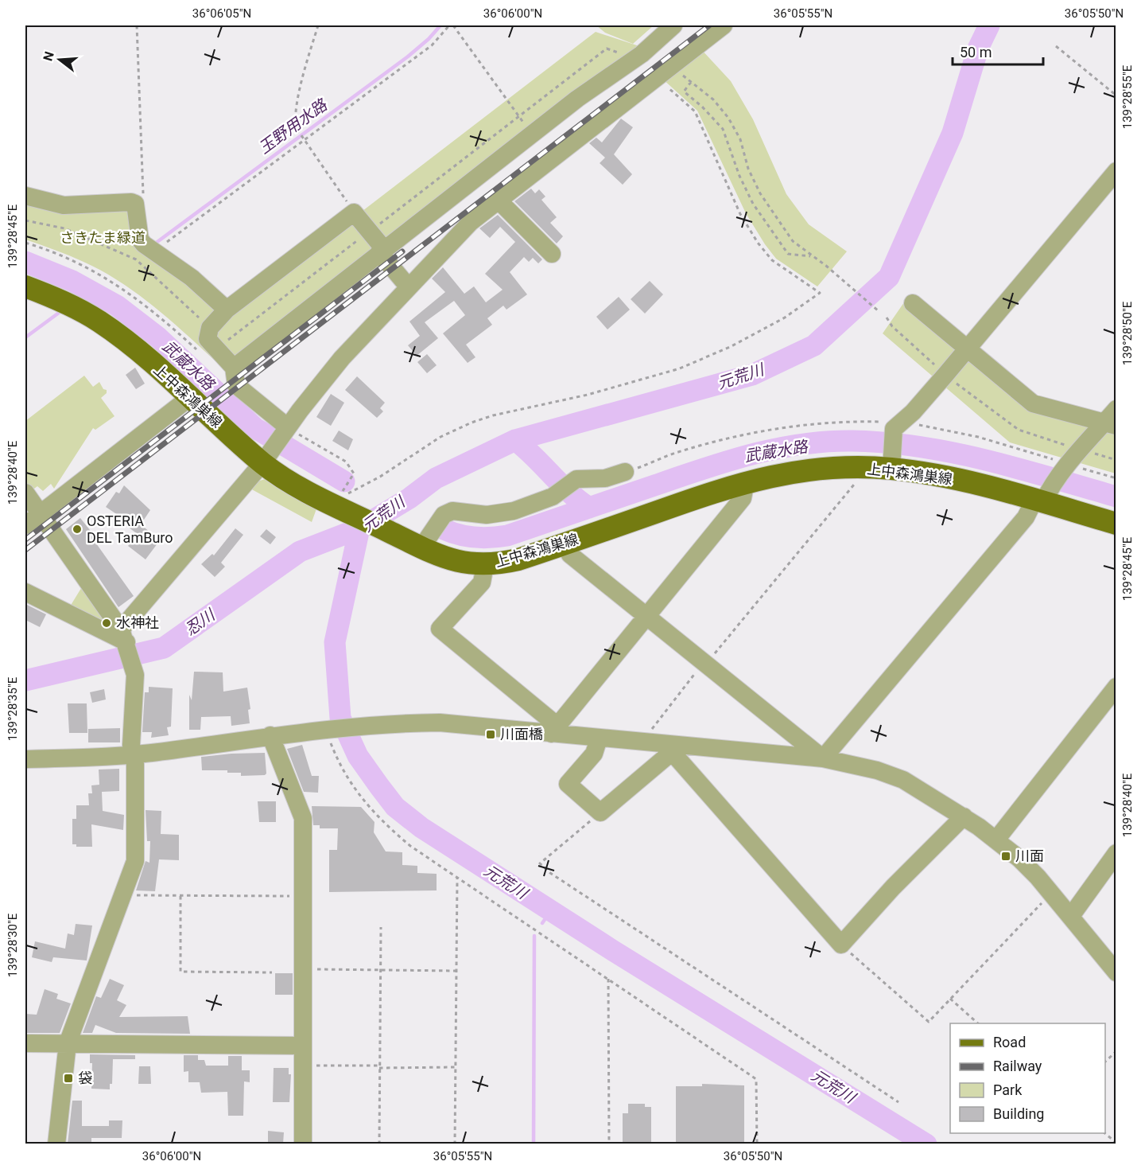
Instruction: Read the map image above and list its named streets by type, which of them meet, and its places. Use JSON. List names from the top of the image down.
{
  "streets": {
    "main road": ["上中森鴻巣線"]
  },
  "water": [
    "玉野用水路",
    "武蔵水路",
    "元荒川",
    "忍川"
  ],
  "parks": ["さきたま緑道"],
  "places": {
    "other": ["OSTERIA DEL TamBuro", "水神社"],
    "transit": ["川面橋", "川面", "袋"]
  },
  "legend": [
    "Road",
    "Railway",
    "Park",
    "Building"
  ],
  "scale_bar": "50 m",
  "north": "left",
  "coordinates": [
    "36°06'05\"N",
    "36°06'00\"N",
    "36°05'55\"N",
    "36°05'50\"N",
    "139°28'55\"E",
    "139°28'45\"E",
    "139°28'50\"E",
    "139°28'40\"E",
    "139°28'35\"E",
    "139°28'30\"E"
  ]
}
